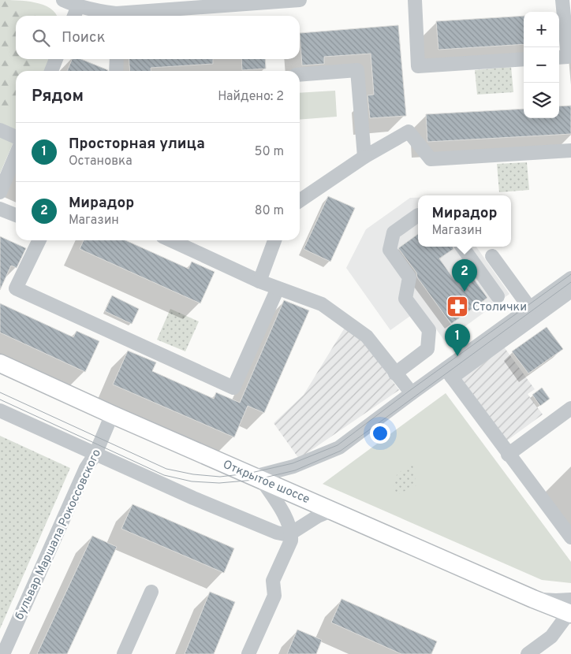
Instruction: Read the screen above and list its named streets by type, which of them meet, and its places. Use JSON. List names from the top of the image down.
{
  "streets": {
    "main road": ["Открытое шоссе"],
    "street": ["бульвар Маршала Рокоссовского"]
  },
  "crossings": [
    ["Открытое шоссе", "бульвар Маршала Рокоссовского"]
  ],
  "places": {
    "pharmacy": ["Столички"]
  },
  "page": {
    "map_buttons": ["+", "−"],
    "search": "Поиск",
    "heading": ["Рядом", "Найдено: 2"],
    "list": [
      {
        "mark": "1",
        "name": "Просторная улица",
        "note": "Остановка",
        "value": "50 m"
      },
      {
        "mark": "2",
        "name": "Мирадор",
        "note": "Магазин",
        "value": "80 m"
      }
    ],
    "popup": ["Мирадор", "Магазин"],
    "pins": ["2", "1"]
  }
}
